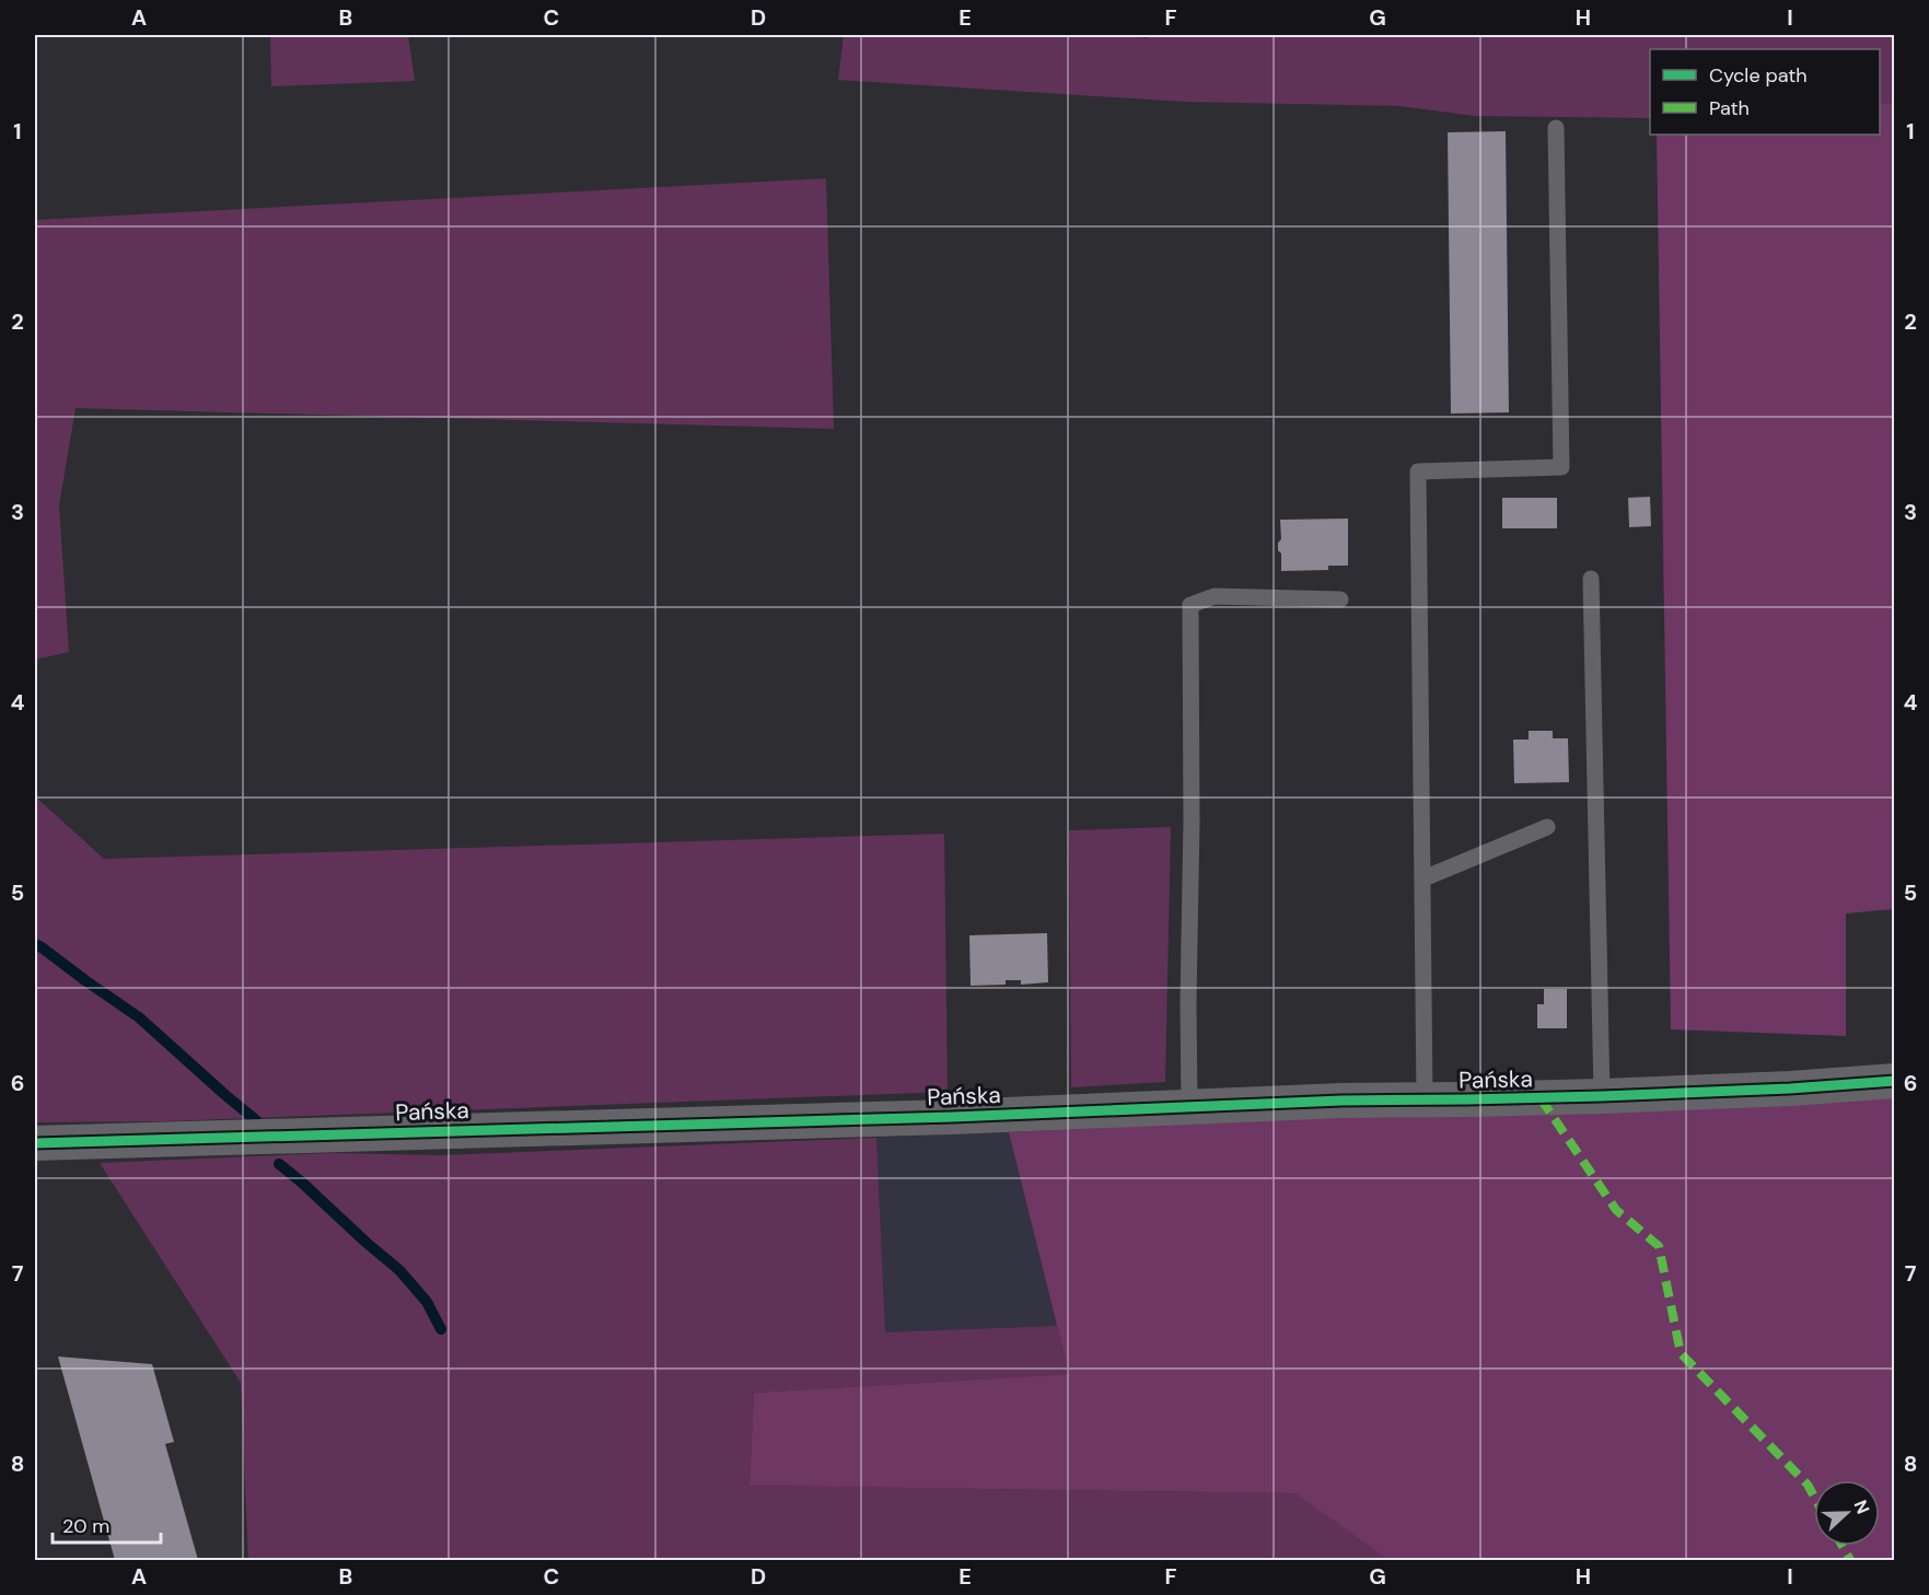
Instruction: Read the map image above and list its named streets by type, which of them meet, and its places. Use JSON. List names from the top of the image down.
{
  "streets": {
    "street": ["Pańska"]
  },
  "legend": ["Cycle path", "Path"],
  "scale_bar": "20 m",
  "north": "right",
  "grid": {
    "columns": [
      "A",
      "B",
      "C",
      "D",
      "E",
      "F",
      "G",
      "H",
      "I"
    ],
    "rows": [
      "1",
      "2",
      "3",
      "4",
      "5",
      "6",
      "7",
      "8"
    ]
  }
}
